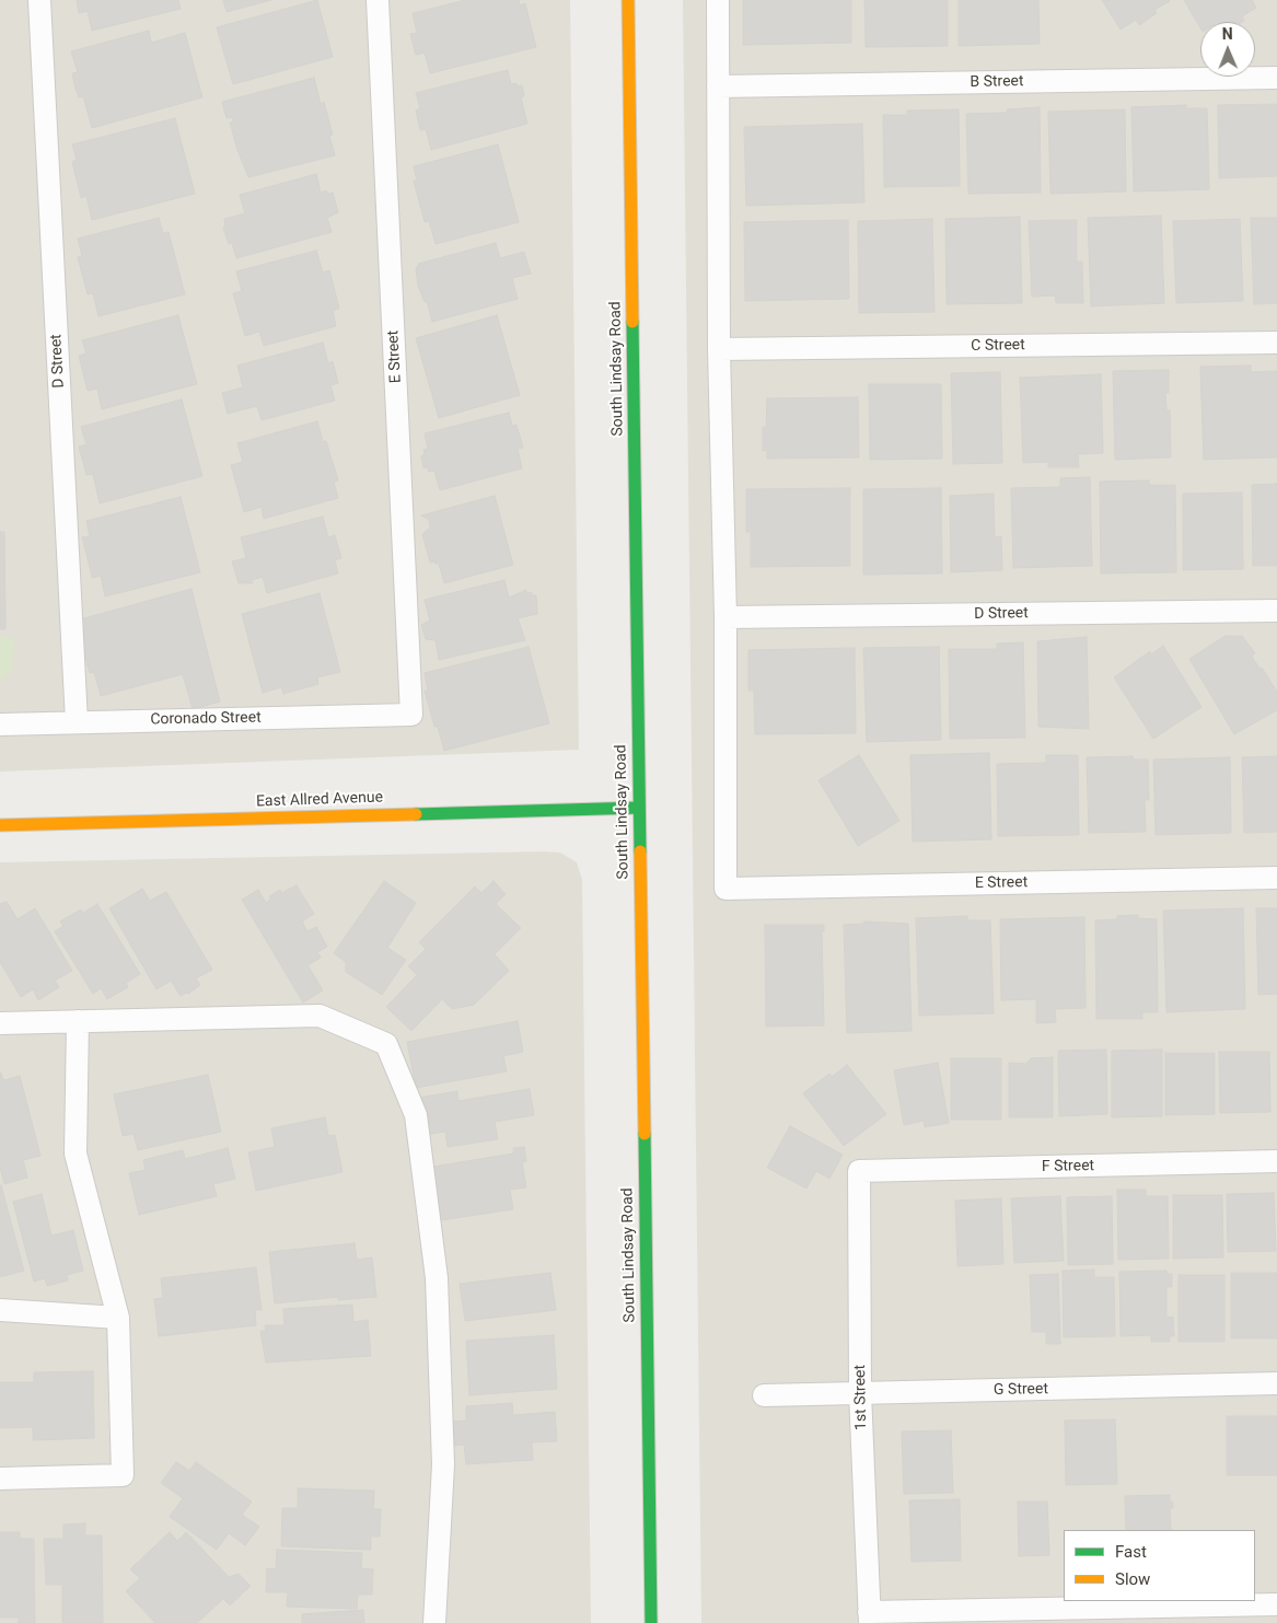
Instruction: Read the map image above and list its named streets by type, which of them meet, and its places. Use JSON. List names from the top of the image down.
{
  "streets": {
    "main road": ["South Lindsay Road", "East Allred Avenue"],
    "lane": [
      "B Street",
      "C Street",
      "E Street",
      "D Street",
      "Coronado Street",
      "F Street",
      "G Street",
      "1st Street"
    ]
  },
  "crossings": [
    ["E Street", "D Street"],
    ["E Street", "Coronado Street"],
    ["D Street", "Coronado Street"],
    ["South Lindsay Road", "East Allred Avenue"],
    ["F Street", "1st Street"],
    ["G Street", "1st Street"]
  ],
  "legend": ["Fast", "Slow"],
  "north": "top"
}
